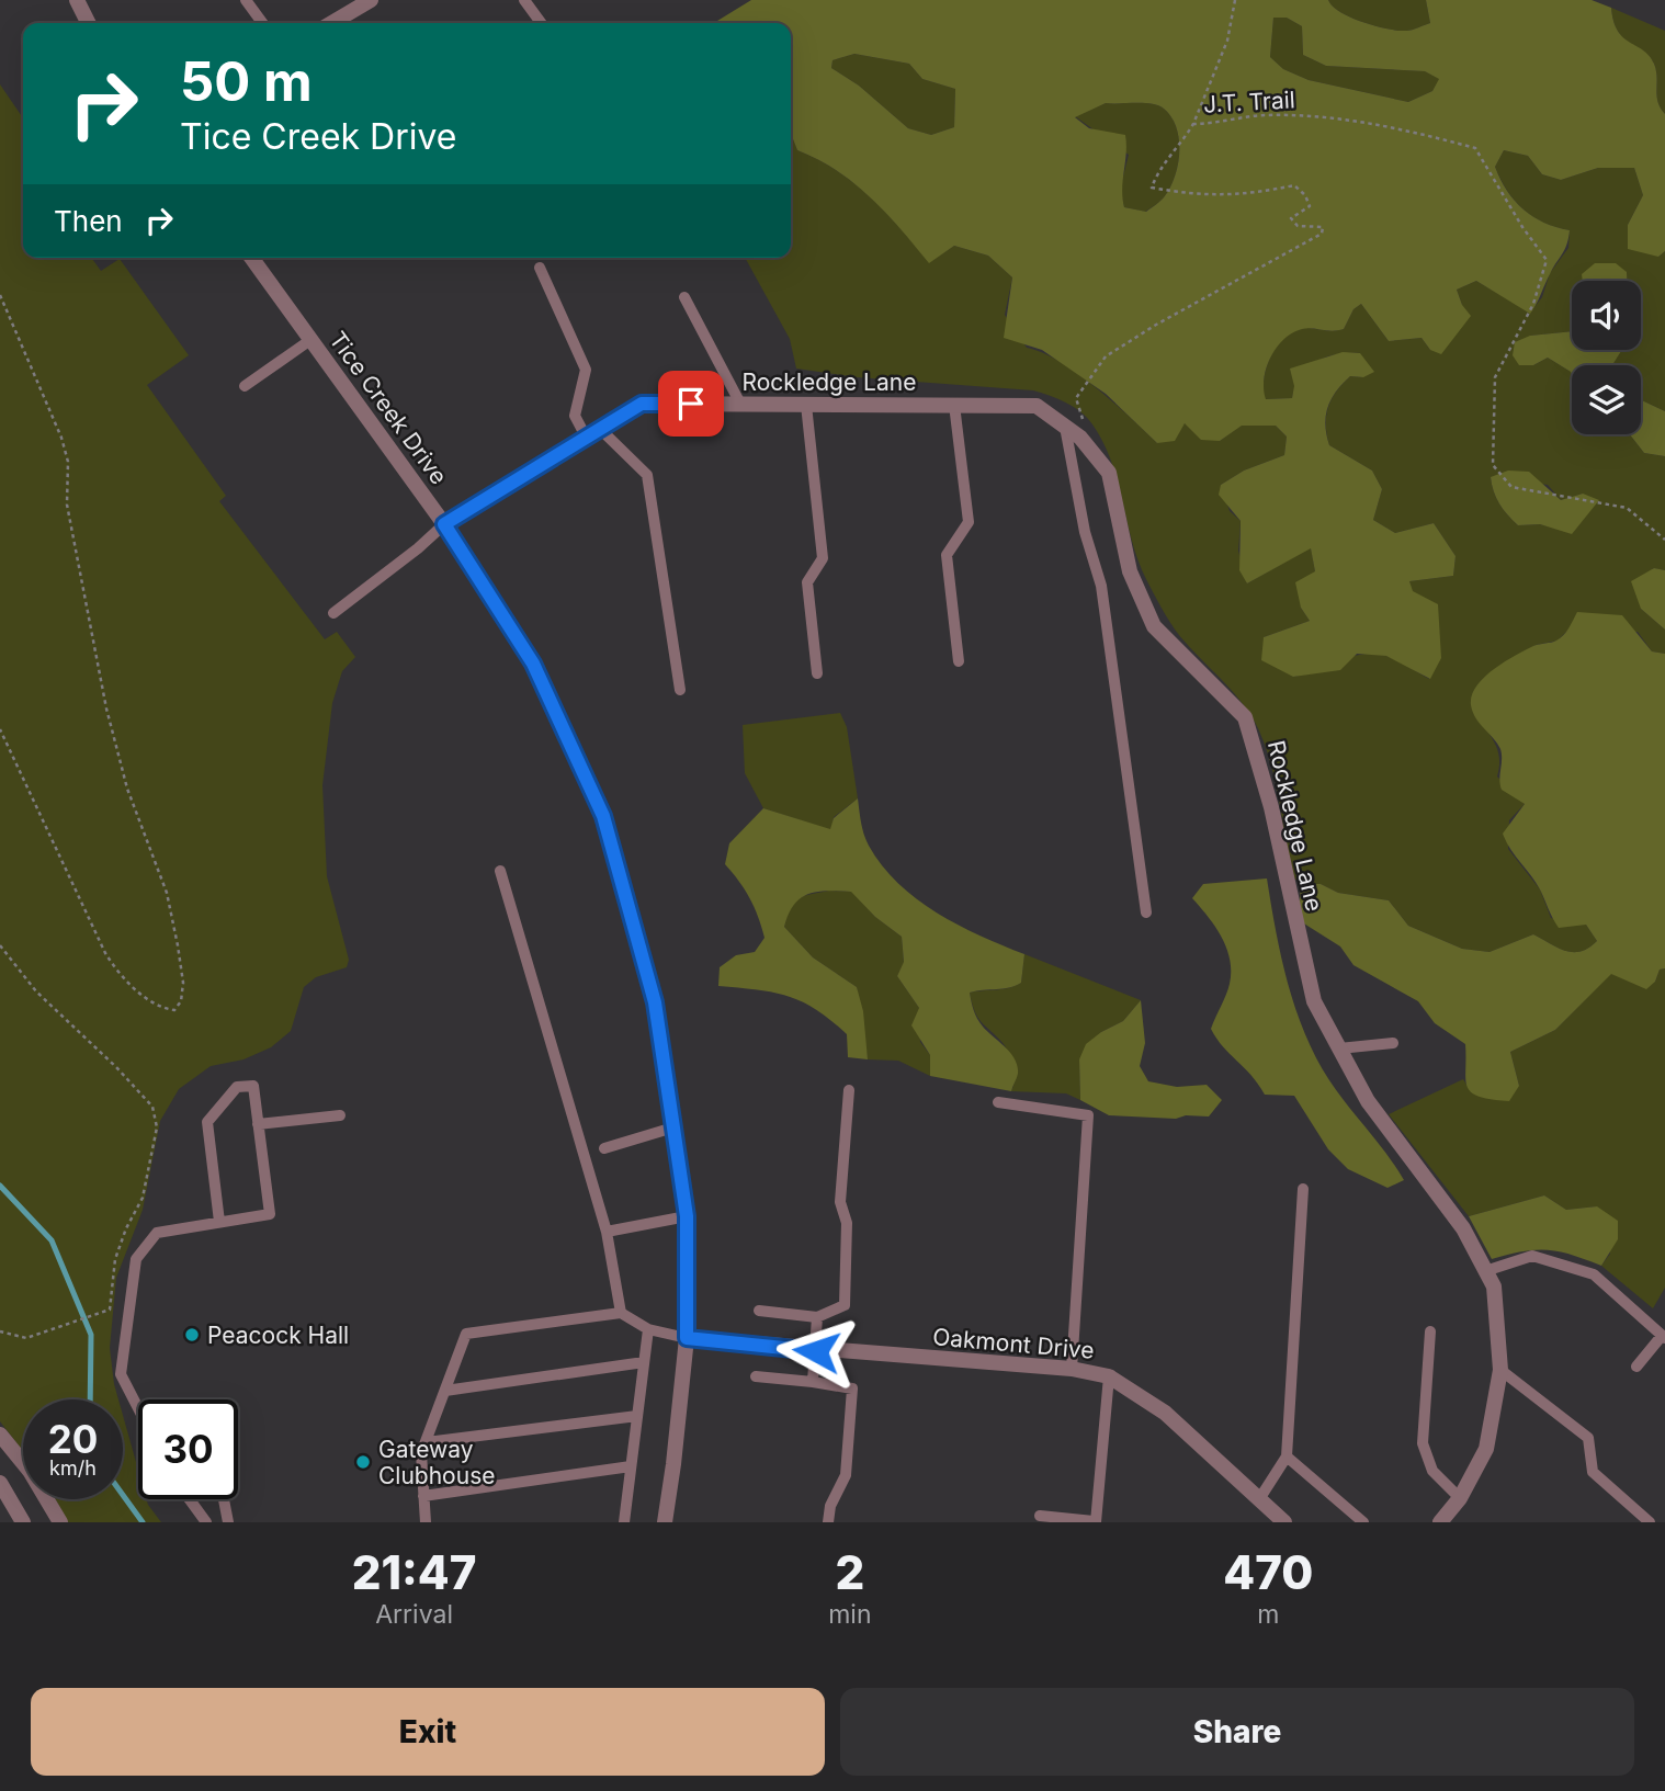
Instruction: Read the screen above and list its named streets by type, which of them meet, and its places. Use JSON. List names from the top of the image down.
{
  "streets": {
    "street": ["Rockledge Lane", "Tice Creek Drive", "Oakmont Drive"],
    "path": ["J.T. Trail"]
  },
  "crossings": [
    ["Rockledge Lane", "Tice Creek Drive"],
    ["Tice Creek Drive", "Oakmont Drive"]
  ],
  "places": ["Peacock Hall", "Gateway Clubhouse"],
  "page": {
    "turn": ["50 m", "Tice Creek Drive"],
    "then": "Then",
    "speed": "20 km/h",
    "limit": "30",
    "eta": [
      "21:47",
      "Arrival",
      "2",
      "min",
      "470",
      "m"
    ],
    "buttons": ["Exit", "Share"]
  }
}
